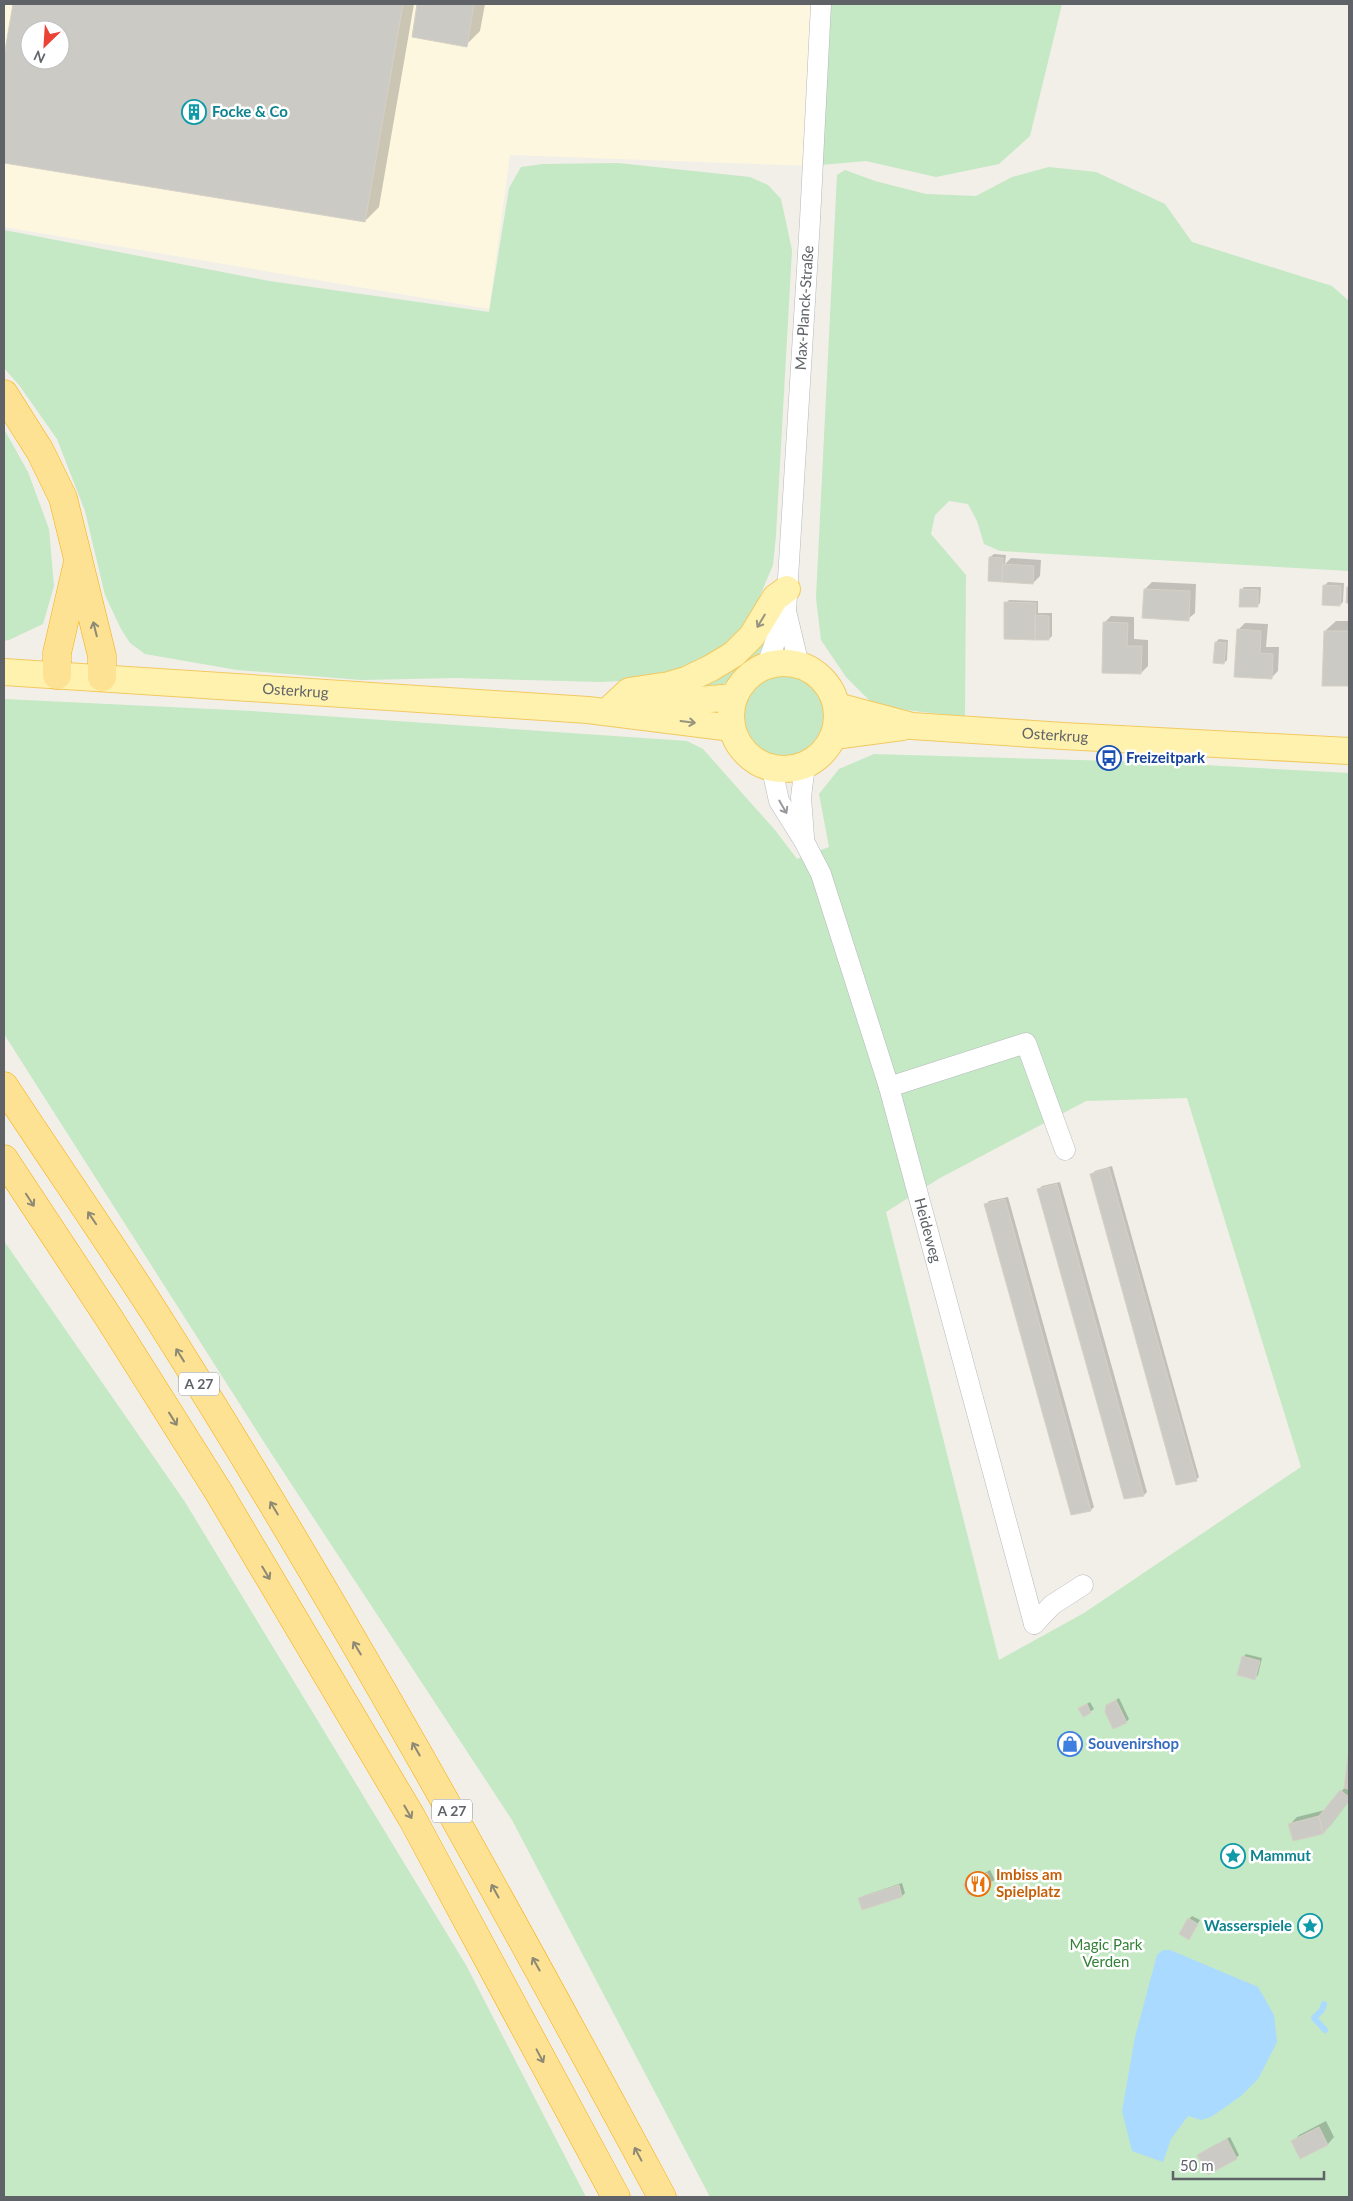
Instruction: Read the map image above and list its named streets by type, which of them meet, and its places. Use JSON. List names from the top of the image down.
{
  "streets": {
    "highway": ["A 27"],
    "main road": ["Osterkrug"],
    "street": ["Max-Planck-Straße", "Heideweg"]
  },
  "crossings": [
    ["Max-Planck-Straße", "Osterkrug"],
    ["Max-Planck-Straße", "Heideweg"],
    ["Osterkrug", "Heideweg"]
  ],
  "parks": ["Magic Park Verden"],
  "places": {
    "building": ["Focke & Co"],
    "bus stop": ["Freizeitpark"],
    "shop": ["Souvenirshop"],
    "place": ["Mammut", "Wasserspiele"],
    "restaurant": ["Imbiss am Spielplatz"]
  },
  "scale_bar": "50 m",
  "north": "bottom left"
}
